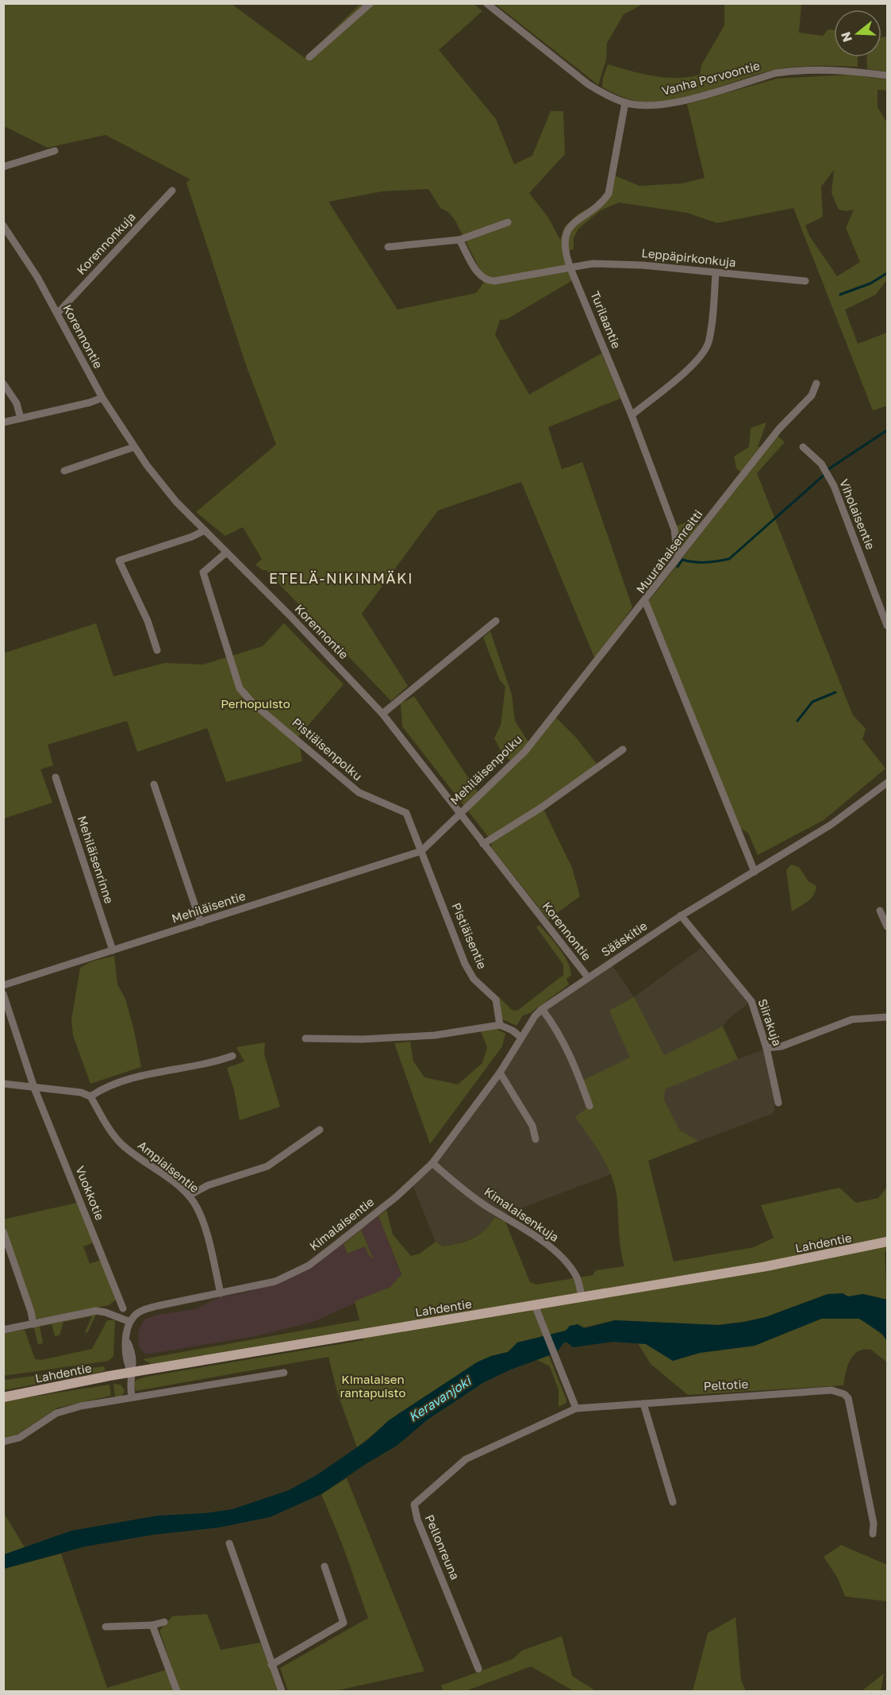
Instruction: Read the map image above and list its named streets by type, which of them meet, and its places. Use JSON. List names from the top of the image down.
{
  "streets": {
    "main road": ["Lahdentie"],
    "street": [
      "Vanha Porvoontie",
      "Korennonkuja",
      "Leppäpirkonkuja",
      "Turilaantie",
      "Korennontie",
      "Viholaisentie",
      "Muurahaisenreitti",
      "Pistiäisenpolku",
      "Mehiläisenpolku",
      "Mehiläisenrinne",
      "Mehiläisentie",
      "Pistiäisentie",
      "Sääskitie",
      "Siirakuja",
      "Ampiaisentie",
      "Vuokkotie",
      "Kimalaisenkuja",
      "Kimalaisentie",
      "Peltotie",
      "Pellonreuna"
    ]
  },
  "crossings": [
    ["Vanha Porvoontie", "Turilaantie"],
    ["Korennonkuja", "Korennontie"],
    ["Leppäpirkonkuja", "Turilaantie"],
    ["Turilaantie", "Muurahaisenreitti"],
    ["Korennontie", "Pistiäisenpolku"],
    ["Korennontie", "Mehiläisenpolku"],
    ["Korennontie", "Sääskitie"],
    ["Muurahaisenreitti", "Mehiläisenpolku"],
    ["Muurahaisenreitti", "Sääskitie"],
    ["Pistiäisenpolku", "Mehiläisenpolku"],
    ["Pistiäisenpolku", "Mehiläisentie"],
    ["Pistiäisenpolku", "Pistiäisentie"],
    ["Mehiläisenpolku", "Mehiläisentie"],
    ["Mehiläisenpolku", "Pistiäisentie"],
    ["Mehiläisenrinne", "Mehiläisentie"],
    ["Mehiläisentie", "Pistiäisentie"],
    ["Sääskitie", "Siirakuja"],
    ["Sääskitie", "Kimalaisentie"],
    ["Ampiaisentie", "Kimalaisentie"],
    ["Kimalaisenkuja", "Kimalaisentie"],
    ["Kimalaisenkuja", "Lahdentie"],
    ["Peltotie", "Pellonreuna"]
  ],
  "districts": ["ETELÄ-NIKINMÄKI"],
  "water": ["Keravanjoki"],
  "parks": ["Perhopuisto", "Kimalaisen rantapuisto"],
  "north": "left"
}
